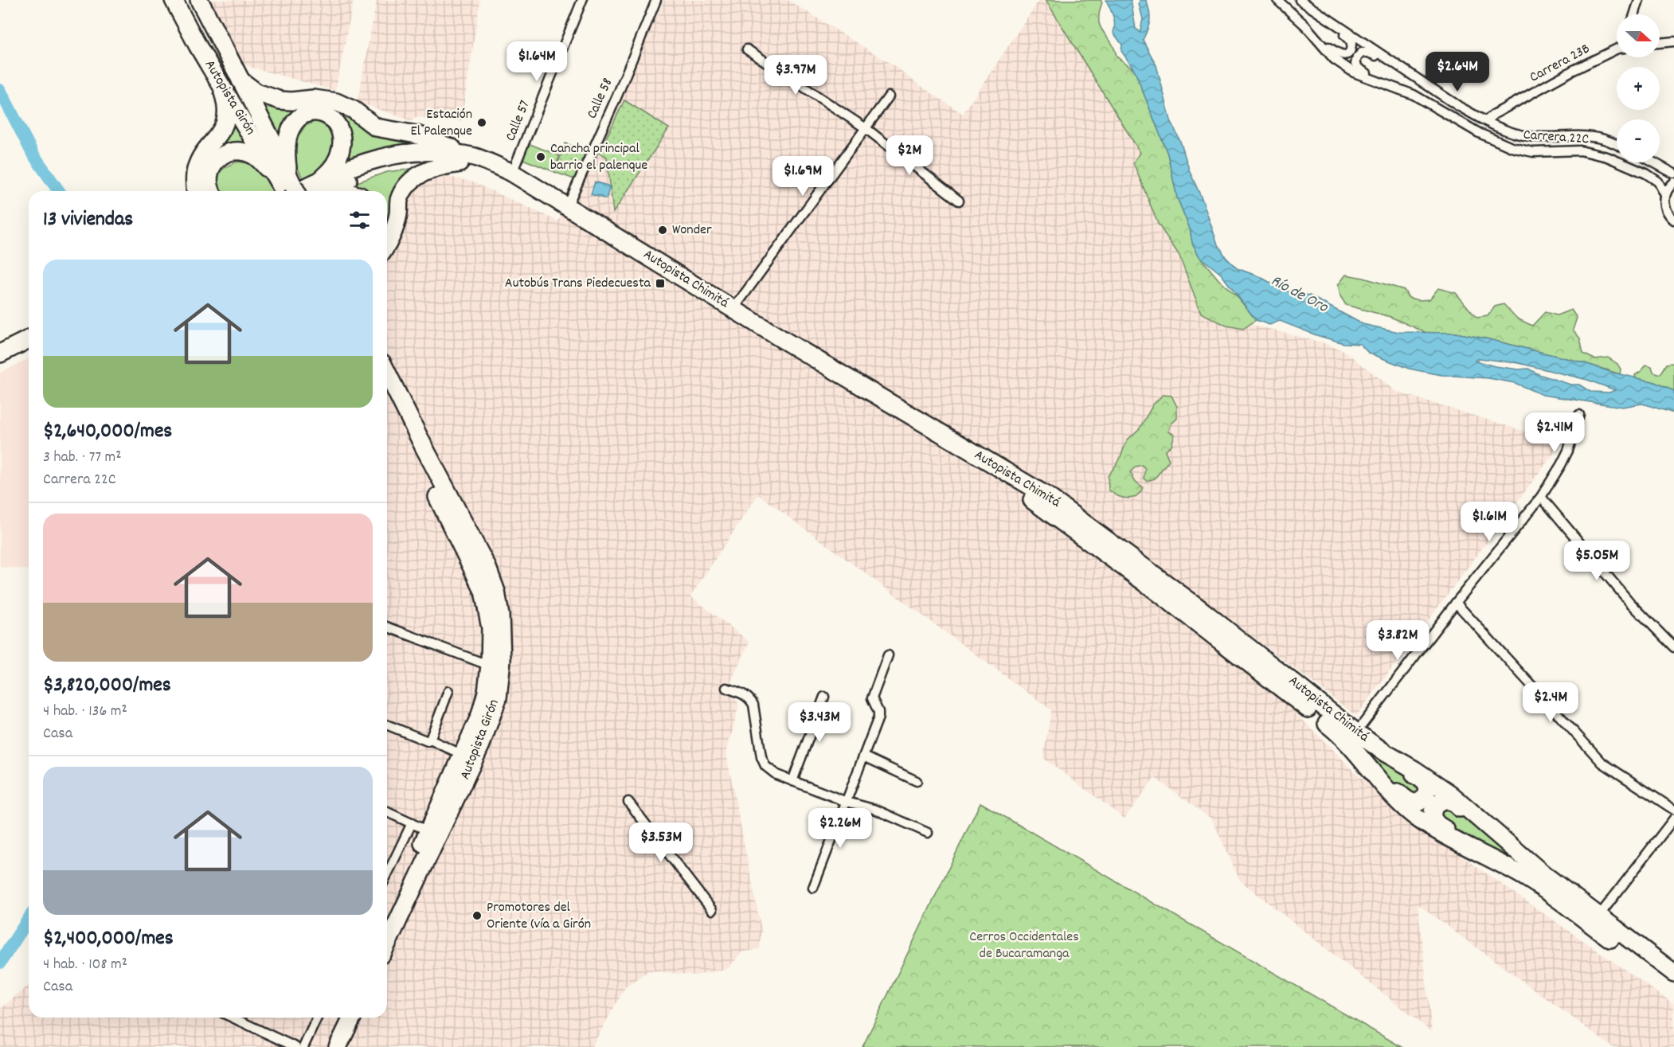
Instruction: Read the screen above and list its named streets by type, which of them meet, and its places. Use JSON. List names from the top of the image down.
{
  "streets": {
    "highway": ["Autopista Girón", "Autopista Chimitá"],
    "street": [
      "Carrera 23B",
      "Calle 58",
      "Calle 57",
      "Carrera 22C"
    ]
  },
  "crossings": [
    ["Carrera 23B", "Carrera 22C"],
    ["Autopista Girón", "Autopista Chimitá"],
    ["Calle 58", "Autopista Chimitá"],
    ["Calle 57", "Autopista Chimitá"]
  ],
  "water": ["Río de Oro"],
  "parks": ["Cerros Occidentales de Bucaramanga"],
  "places": {
    "other": [
      "Estación El Palenque",
      "Cancha principal barrio el palenque",
      "Wonder",
      "Promotores del Oriente (vía a Girón"
    ],
    "transit": ["Autobús Trans Piedecuesta"]
  },
  "north": "right",
  "page": {
    "map_buttons": ["+", "−"],
    "price": [
      "$1.64M",
      "$2.64M",
      "$3.97M",
      "$2M",
      "$1.69M",
      "$2.41M",
      "$1.61M",
      "$5.05M",
      "$3.82M",
      "$2.4M",
      "$3.43M",
      "$2.26M",
      "$3.53M"
    ],
    "heading": "13 viviendas",
    "list": [
      {
        "name": "$2,640,000/mes",
        "note": "3 hab. · 77 m² · Carrera 22C"
      },
      {
        "name": "$3,820,000/mes",
        "note": "4 hab. · 136 m² · Casa"
      },
      {
        "name": "$2,400,000/mes",
        "note": "4 hab. · 108 m² · Casa"
      }
    ]
  }
}
